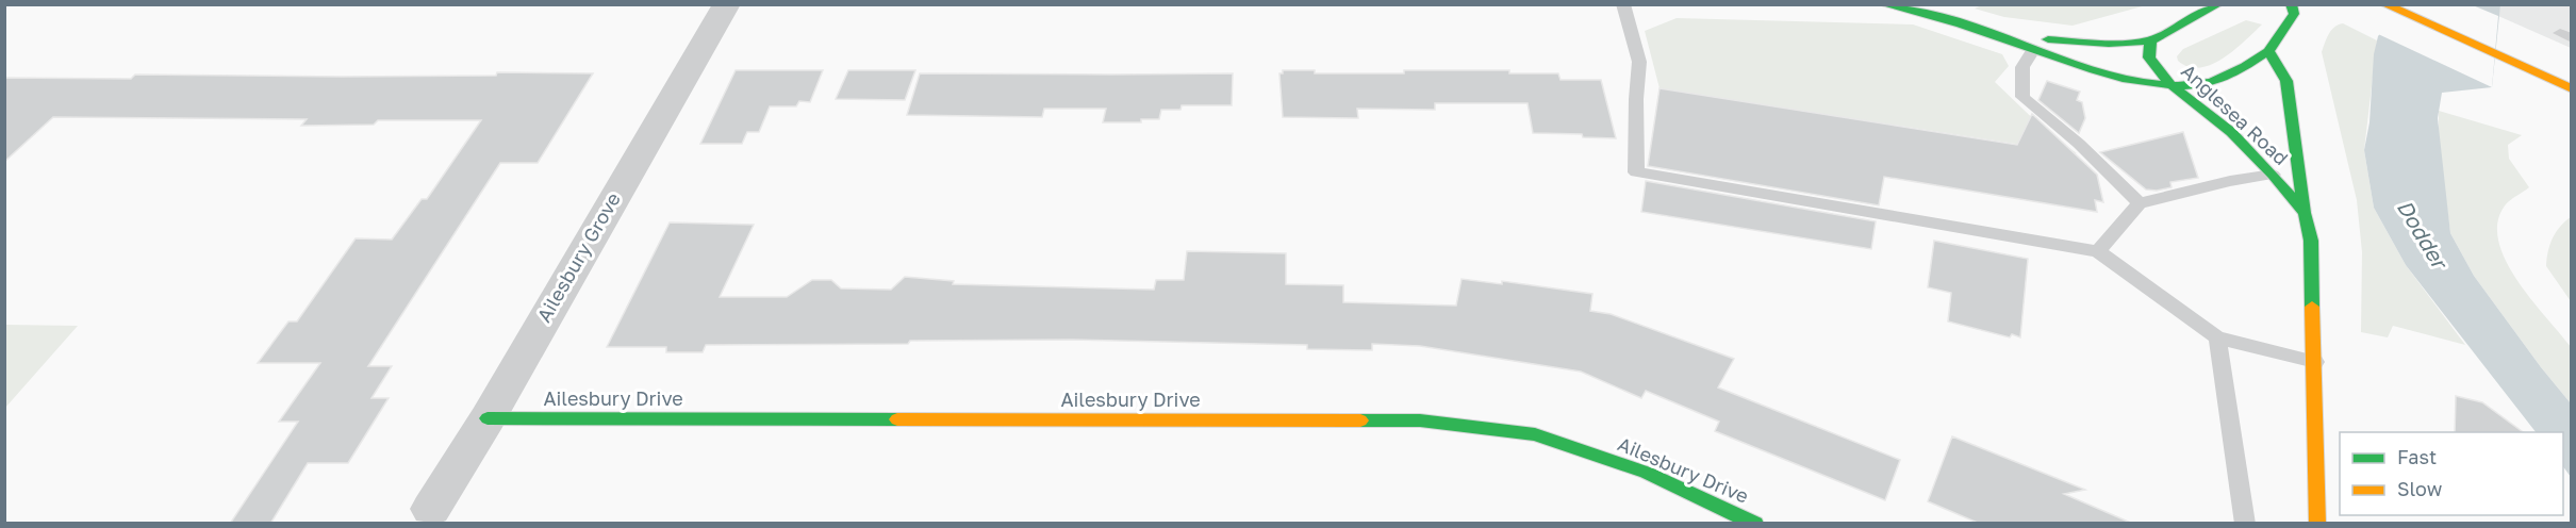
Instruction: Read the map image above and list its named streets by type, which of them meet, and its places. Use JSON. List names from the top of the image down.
{
  "streets": {
    "main road": ["Anglesea Road", "Ailesbury Drive"],
    "street": ["Ailesbury Grove"]
  },
  "crossings": [
    ["Ailesbury Grove", "Ailesbury Drive"]
  ],
  "water": ["Dodder"],
  "legend": ["Fast", "Slow"]
}
